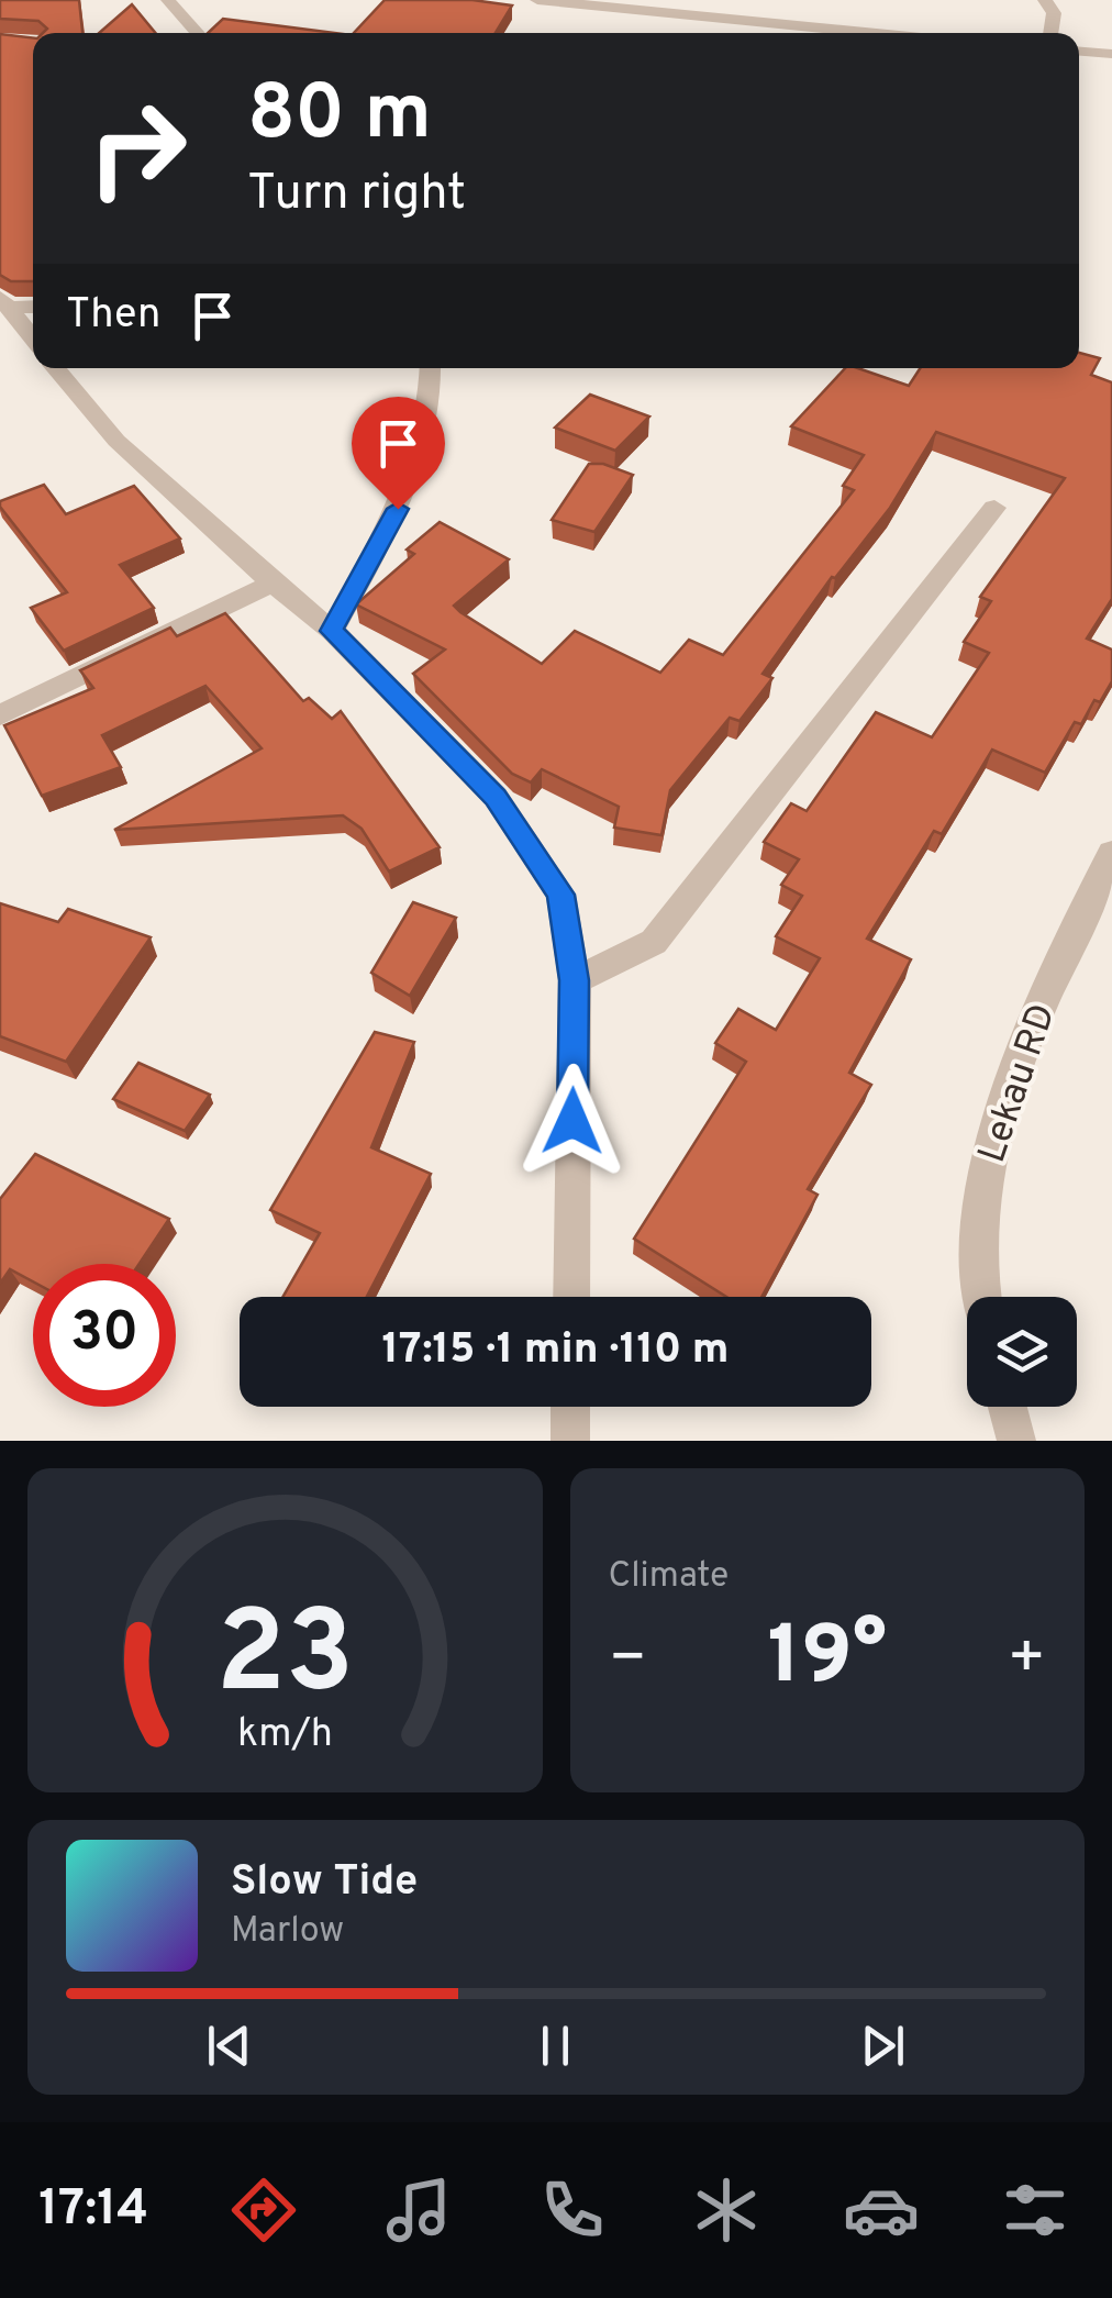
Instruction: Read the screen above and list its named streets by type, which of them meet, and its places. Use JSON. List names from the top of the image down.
{
  "streets": {
    "street": ["Lekau RD"]
  },
  "page": {
    "turn": ["80 m", "Turn right"],
    "then": "Then",
    "limit": "30",
    "trip": "17:15 · 1 min · 110 m",
    "tile": "Climate",
    "heat": ["−", "19°", "+"],
    "song": ["Slow Tide", "Marlow"],
    "tabs": "17:14",
    "gauge": ["23", "km/h"]
  }
}
